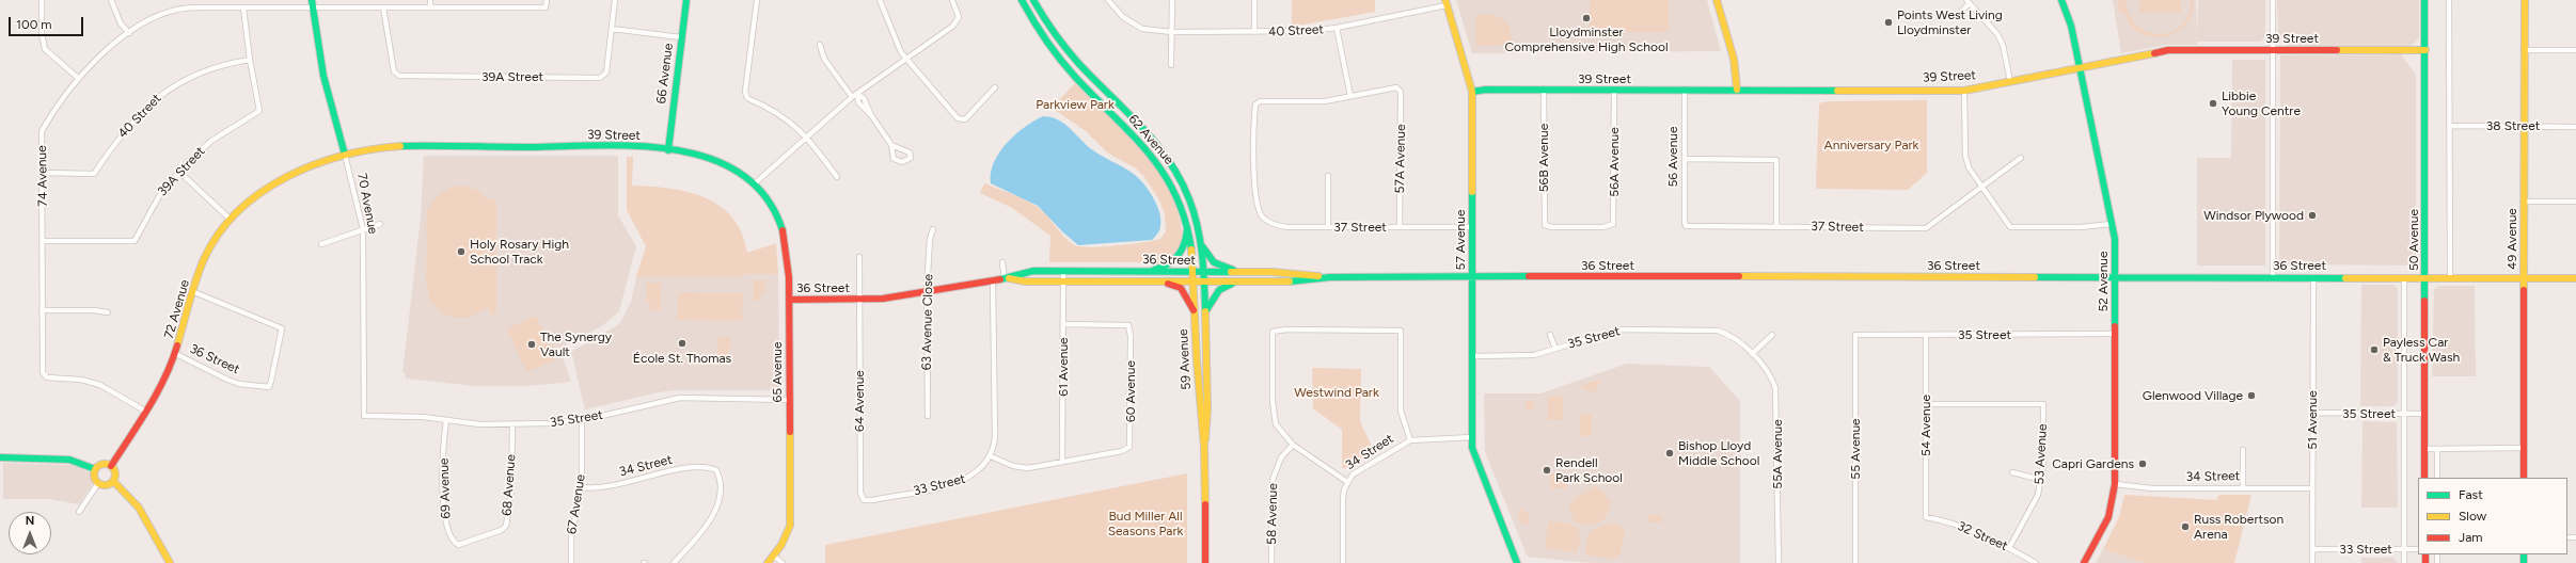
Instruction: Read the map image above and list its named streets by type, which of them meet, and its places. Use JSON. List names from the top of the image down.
{
  "streets": {
    "street": [
      "40 Street",
      "39 Street",
      "66 Avenue",
      "39A Street",
      "38 Street",
      "62 Avenue",
      "56 Avenue",
      "56B Avenue",
      "57A Avenue",
      "56A Avenue",
      "74 Avenue",
      "70 Avenue",
      "37 Street",
      "49 Avenue",
      "57 Avenue",
      "50 Avenue",
      "36 Street",
      "52 Avenue",
      "72 Avenue",
      "63 Avenue Close",
      "35 Street",
      "59 Avenue",
      "61 Avenue",
      "65 Avenue",
      "60 Avenue",
      "64 Avenue",
      "51 Avenue",
      "54 Avenue",
      "55 Avenue",
      "34 Street",
      "55A Avenue",
      "53 Avenue",
      "68 Avenue",
      "33 Street",
      "69 Avenue",
      "67 Avenue",
      "58 Avenue",
      "32 Street"
    ]
  },
  "crossings": [
    ["40 Street", "39A Street"],
    ["40 Street", "74 Avenue"],
    ["40 Street", "57 Avenue"],
    ["39 Street", "66 Avenue"],
    ["39 Street", "56 Avenue"],
    ["39 Street", "56B Avenue"],
    ["39 Street", "56A Avenue"],
    ["39 Street", "70 Avenue"],
    ["39 Street", "57 Avenue"],
    ["39 Street", "50 Avenue"],
    ["39 Street", "52 Avenue"],
    ["39 Street", "72 Avenue"],
    ["39 Street", "65 Avenue"],
    ["39A Street", "74 Avenue"],
    ["38 Street", "49 Avenue"],
    ["62 Avenue", "36 Street"],
    ["62 Avenue", "59 Avenue"],
    ["56 Avenue", "37 Street"],
    ["56B Avenue", "56A Avenue"],
    ["57A Avenue", "37 Street"],
    ["74 Avenue", "70 Avenue"],
    ["74 Avenue", "72 Avenue"],
    ["70 Avenue", "35 Street"],
    ["37 Street", "57 Avenue"],
    ["49 Avenue", "36 Street"],
    ["57 Avenue", "36 Street"],
    ["57 Avenue", "35 Street"],
    ["57 Avenue", "34 Street"],
    ["50 Avenue", "36 Street"],
    ["50 Avenue", "35 Street"],
    ["50 Avenue", "33 Street"],
    ["36 Street", "52 Avenue"],
    ["36 Street", "72 Avenue"],
    ["36 Street", "63 Avenue Close"],
    ["36 Street", "59 Avenue"],
    ["36 Street", "61 Avenue"],
    ["36 Street", "65 Avenue"],
    ["36 Street", "64 Avenue"],
    ["36 Street", "51 Avenue"],
    ["52 Avenue", "35 Street"],
    ["52 Avenue", "34 Street"],
    ["35 Street", "65 Avenue"],
    ["35 Street", "51 Avenue"],
    ["35 Street", "54 Avenue"],
    ["35 Street", "55 Avenue"],
    ["35 Street", "55A Avenue"],
    ["35 Street", "68 Avenue"],
    ["35 Street", "69 Avenue"],
    ["35 Street", "67 Avenue"],
    ["61 Avenue", "60 Avenue"],
    ["64 Avenue", "33 Street"],
    ["51 Avenue", "34 Street"],
    ["51 Avenue", "33 Street"],
    ["54 Avenue", "53 Avenue"],
    ["54 Avenue", "32 Street"],
    ["34 Street", "67 Avenue"],
    ["34 Street", "58 Avenue"],
    ["53 Avenue", "32 Street"],
    ["68 Avenue", "69 Avenue"]
  ],
  "parks": [
    "Parkview Park",
    "Anniversary Park",
    "Westwind Park",
    "Bud Miller All Seasons Park"
  ],
  "places": [
    "Lloydminster Comprehensive High School",
    "Points West Living Lloydminster",
    "Libbie Young Centre",
    "Windsor Plywood",
    "Holy Rosary High School Track",
    "École St. Thomas",
    "The Synergy Vault",
    "Payless Car & Truck Wash",
    "Glenwood Village",
    "Bishop Lloyd Middle School",
    "Capri Gardens",
    "Rendell Park School",
    "Russ Robertson Arena"
  ],
  "legend": ["Fast", "Slow", "Jam"],
  "scale_bar": "100 m",
  "north": "top"
}
